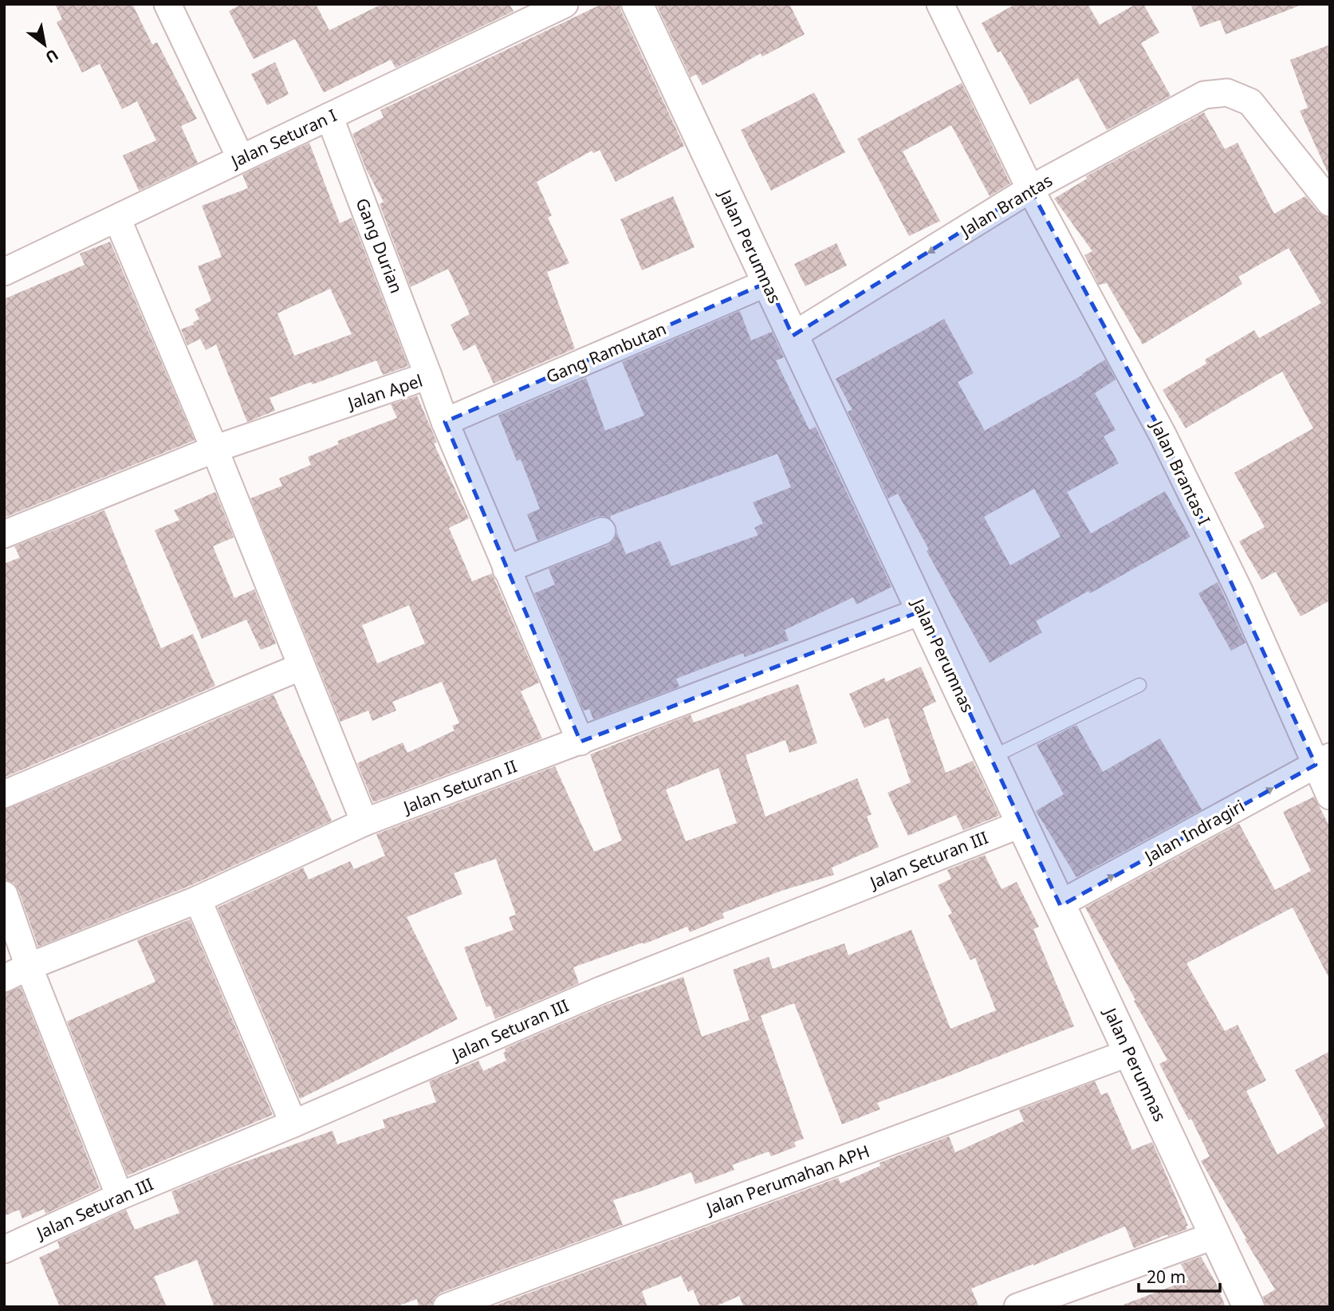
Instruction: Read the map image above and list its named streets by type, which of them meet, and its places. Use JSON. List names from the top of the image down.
{
  "streets": {
    "main road": ["Jalan Perumnas"],
    "street": [
      "Jalan Seturan I",
      "Jalan Brantas",
      "Gang Durian",
      "Gang Rambutan",
      "Jalan Apel",
      "Jalan Brantas I",
      "Jalan Seturan II",
      "Jalan Indragiri",
      "Jalan Seturan III",
      "Jalan Perumahan APH"
    ]
  },
  "crossings": [
    ["Jalan Seturan I", "Gang Durian"],
    ["Jalan Brantas", "Jalan Perumnas"],
    ["Jalan Brantas", "Jalan Brantas I"],
    ["Gang Durian", "Jalan Apel"],
    ["Jalan Perumnas", "Gang Rambutan"],
    ["Jalan Perumnas", "Jalan Seturan II"],
    ["Jalan Perumnas", "Jalan Indragiri"],
    ["Jalan Perumnas", "Jalan Seturan III"],
    ["Jalan Perumnas", "Jalan Perumahan APH"],
    ["Gang Rambutan", "Jalan Apel"],
    ["Jalan Apel", "Jalan Seturan II"],
    ["Jalan Brantas I", "Jalan Indragiri"]
  ],
  "one_way": ["Jalan Brantas", "Jalan Indragiri"],
  "scale_bar": "20 m",
  "north": "bottom right"
}
